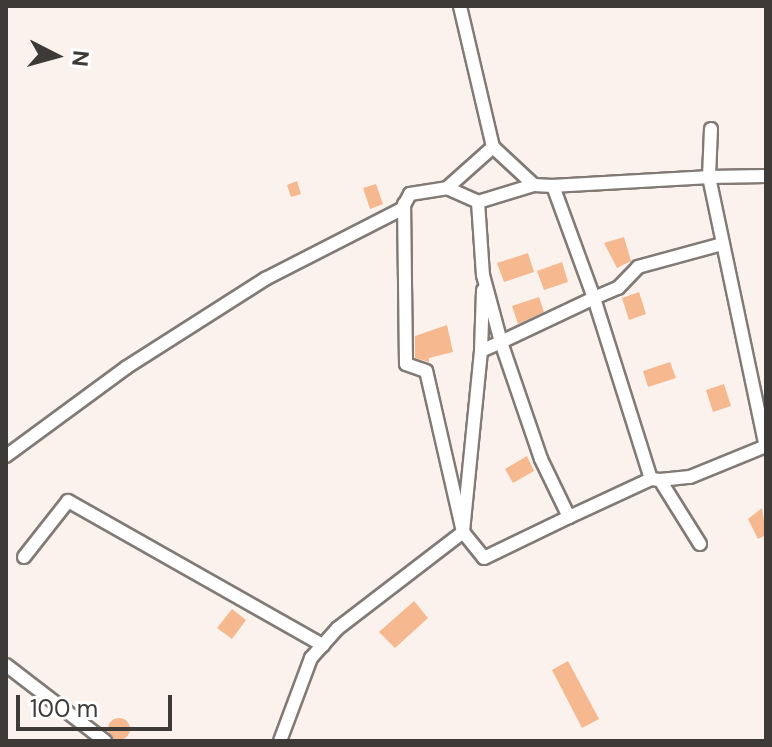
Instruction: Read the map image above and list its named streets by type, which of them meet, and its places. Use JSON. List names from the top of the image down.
{
  "scale_bar": "100 m",
  "north": "right"
}
